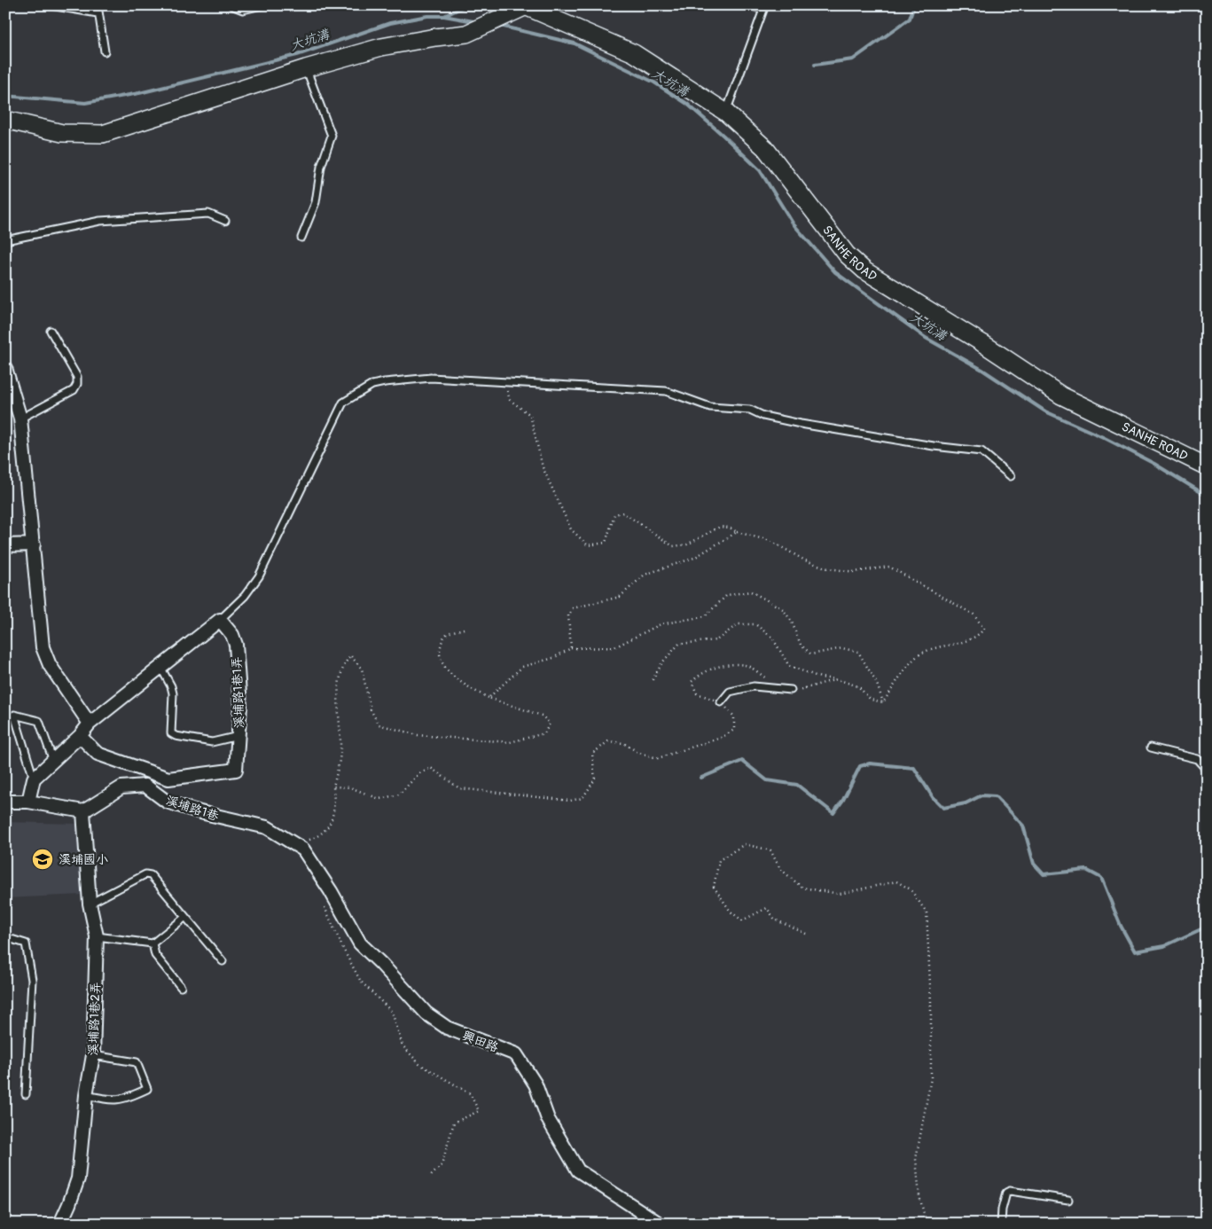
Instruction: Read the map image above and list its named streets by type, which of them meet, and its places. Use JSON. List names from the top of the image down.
{
  "streets": {
    "main road": ["SANHE ROAD"],
    "street": [
      "溪埔路1巷1弄",
      "溪埔路1巷",
      "溪埔路1巷2弄",
      "興田路"
    ]
  },
  "crossings": [
    ["溪埔路1巷", "溪埔路1巷2弄"],
    ["溪埔路1巷", "興田路"]
  ],
  "water": ["大坑溝"],
  "places": {
    "school or university": ["溪埔國小"]
  }
}
